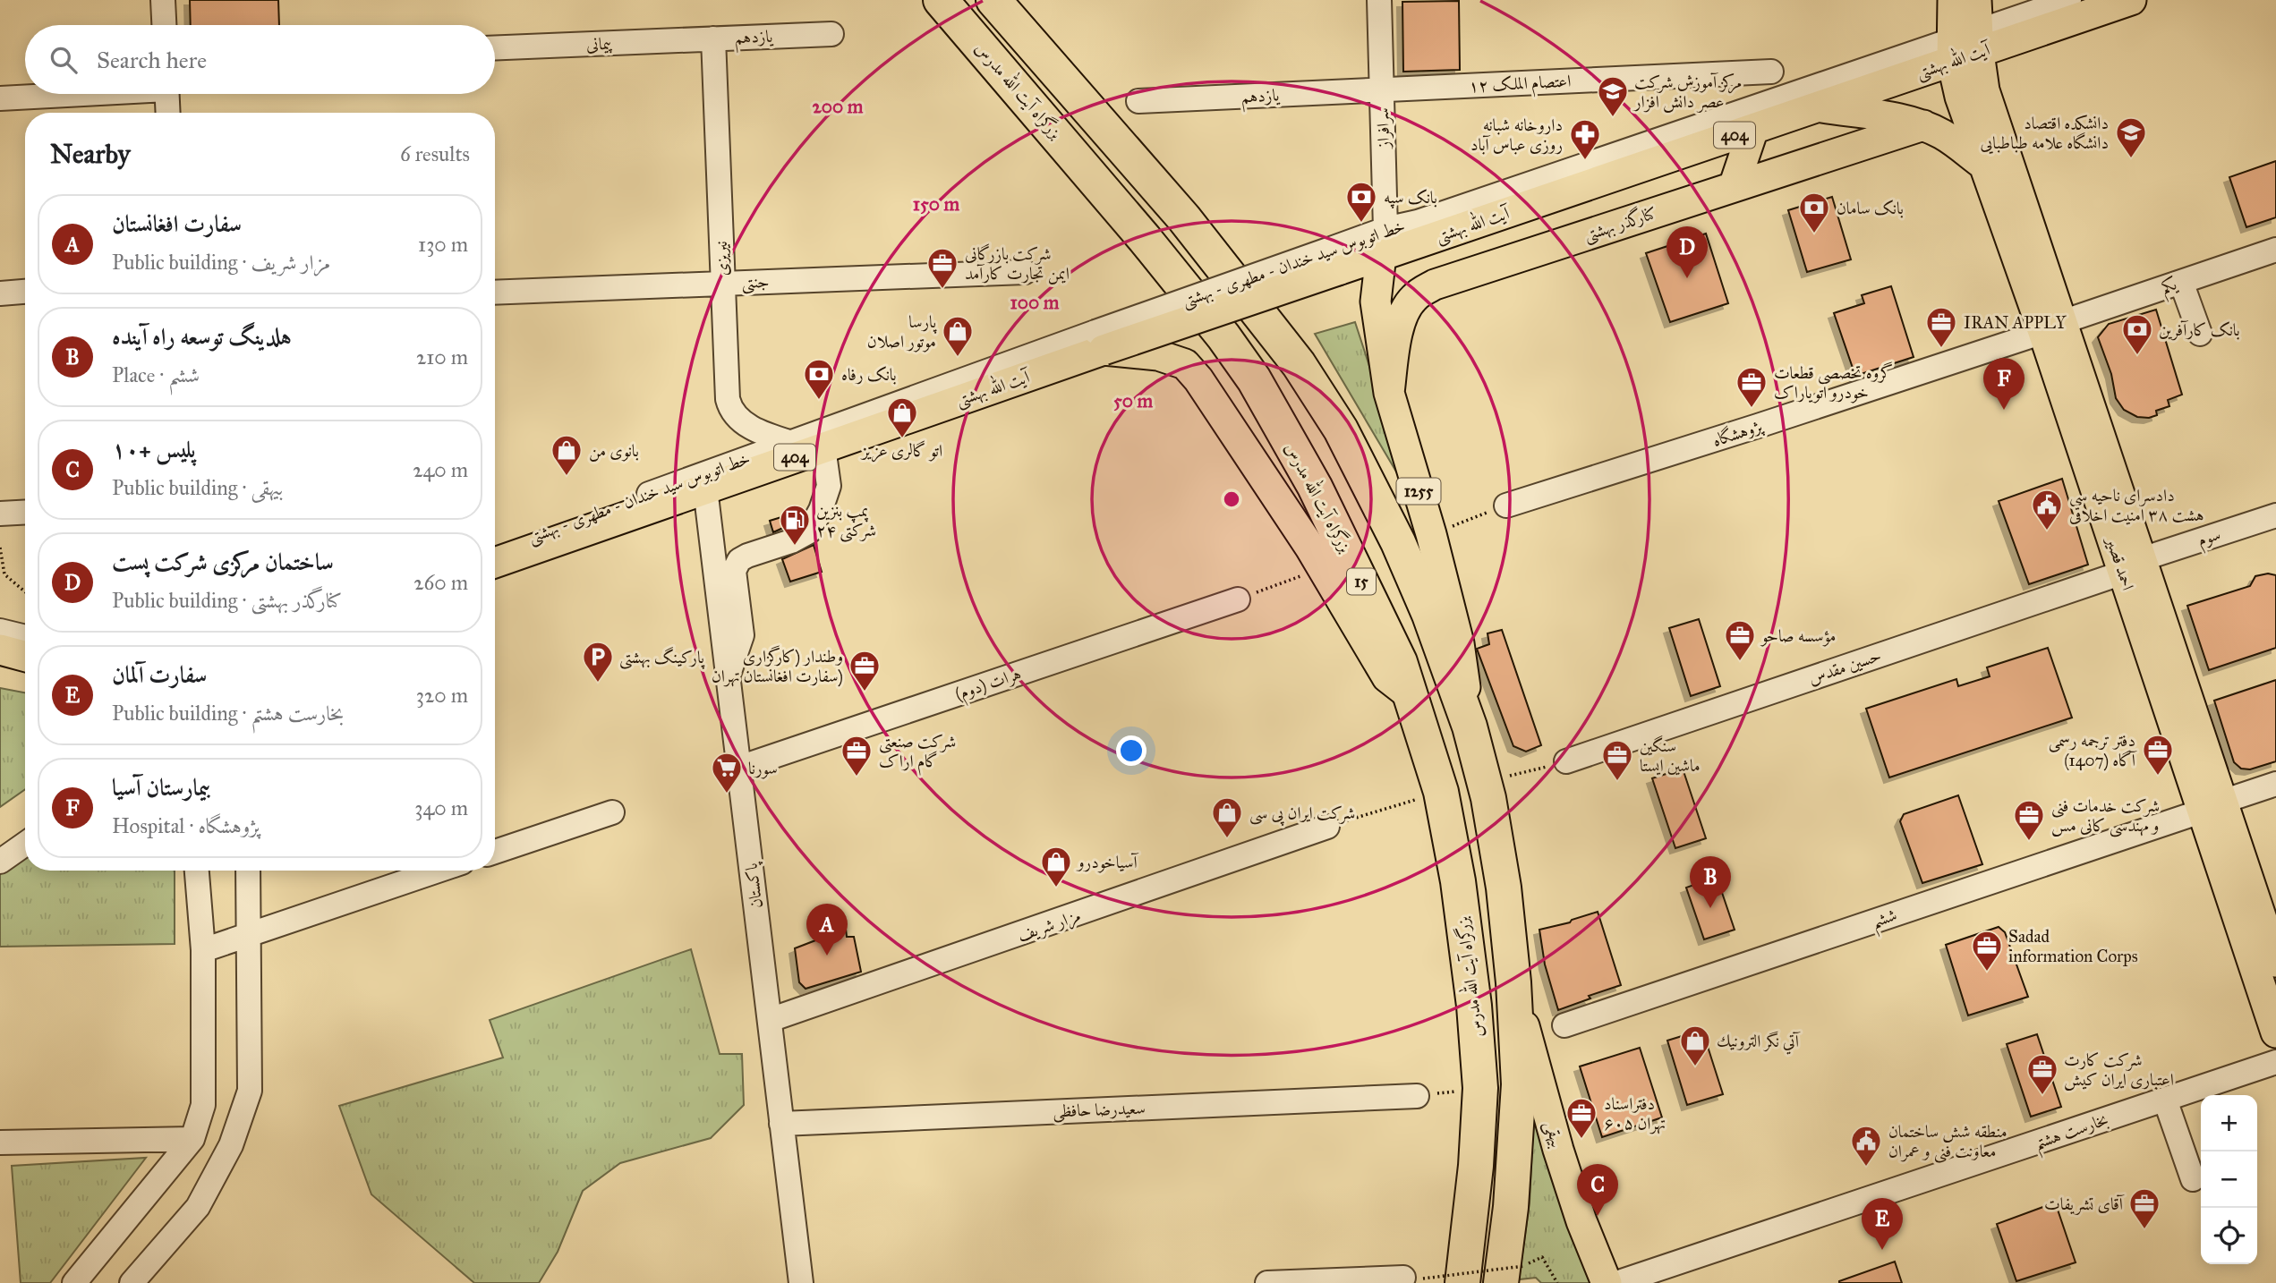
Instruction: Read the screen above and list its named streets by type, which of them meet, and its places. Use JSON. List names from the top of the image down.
{
  "streets": {
    "highway": ["بزرگراه آیت الله مدرس", "15"],
    "main road": [
      "آیت الله بهشتی",
      "404",
      "کنارگذر بهشتی",
      "1255",
      "احمد قصیر",
      "بیهقی"
    ],
    "street": [
      "یازدهم",
      "پیمانی",
      "اعتصام الملک ۱۲",
      "سرافراز",
      "نیریزی",
      "خط اتوبوس سید خندان - مطهری - بهشتی",
      "جنتی",
      "یکم",
      "پژوهشگاه",
      "سوم",
      "حسین مقدس",
      "هرات (دوم)",
      "پاکستان",
      "ششم",
      "مزار شریف",
      "سعیدرضا حافظی",
      "بخارست هشتم"
    ]
  },
  "crossings": [
    ["یازدهم", "پیمانی"],
    ["یازدهم", "اعتصام الملک ۱۲"],
    ["یازدهم", "سرافراز"],
    ["یازدهم", "نیریزی"],
    ["پیمانی", "نیریزی"],
    ["آیت الله بهشتی", "سرافراز"],
    ["آیت الله بهشتی", "نیریزی"],
    ["آیت الله بهشتی", "خط اتوبوس سید خندان - مطهری - بهشتی"],
    ["آیت الله بهشتی", "1255"],
    ["آیت الله بهشتی", "احمد قصیر"],
    ["آیت الله بهشتی", "پاکستان"],
    ["اعتصام الملک ۱۲", "سرافراز"],
    ["سرافراز", "خط اتوبوس سید خندان - مطهری - بهشتی"],
    ["سرافراز", "1255"],
    ["کنارگذر بهشتی", "1255"],
    ["نیریزی", "خط اتوبوس سید خندان - مطهری - بهشتی"],
    ["نیریزی", "جنتی"],
    ["خط اتوبوس سید خندان - مطهری - بهشتی", "1255"],
    ["خط اتوبوس سید خندان - مطهری - بهشتی", "احمد قصیر"],
    ["یکم", "پژوهشگاه"],
    ["یکم", "احمد قصیر"],
    ["پژوهشگاه", "احمد قصیر"],
    ["سوم", "احمد قصیر"],
    ["سوم", "حسین مقدس"],
    ["احمد قصیر", "حسین مقدس"],
    ["احمد قصیر", "ششم"],
    ["هرات (دوم)", "پاکستان"],
    ["پاکستان", "مزار شریف"],
    ["پاکستان", "سعیدرضا حافظی"]
  ],
  "places": {
    "school or university": ["مرکز آموزش شرکت عصر دانش افزار", "دانشکده اقتصاد دانشگاه علامه طباطبایی"],
    "pharmacy": ["داروخانه شبانه روزی عباس آباد"],
    "bank": [
      "بانک سپه",
      "بانک سامان",
      "بانک کارآفرین",
      "بانک رفاه"
    ],
    "office": [
      "شرکت بازرگانی ایمن تجارت کارآمد",
      "IRAN APPLY",
      "گروه تخصصی قطعات خودرو اتویاراک",
      "مؤسسه صاحو",
      "وطندار (کارگزاری سفارت افغانستان تهران)",
      "دفتر ترجمه رسمی آگاه (1407)",
      "شرکت صنعتی گام اراک",
      "سنگین ماشین ایستا",
      "شرکت خدمات فنی و مهندسی کانی مس",
      "Sadad information Corps",
      "شرکت کارت اعتباری ایران کیش",
      "دفتراسناد ۶۰۵ تهران",
      "آقای تشریفات"
    ],
    "shop": [
      "پارسا موتور اصلان",
      "اتو گالری عزیز",
      "بانوی من",
      "شرکت ایران پی سی",
      "آسیاخودرو",
      "آتي نگر الترونيك"
    ],
    "public building": ["دادسرای ناحیه سی هشت ۳۸ امنیت اخلاقی", "منطقه شش ساختمان معاونت فنی و عمران"],
    "fuel station": ["پمپ بنزین شرکتی ۲۴"],
    "parking": ["پارکینگ بهشتی"],
    "supermarket": ["سورنا"]
  },
  "page": {
    "search": "Search here",
    "heading": ["Nearby", "6 results"],
    "list": [
      {
        "mark": "A",
        "name": "سفارت افغانستان",
        "note": "Public building · مزار شریف",
        "value": "130 m"
      },
      {
        "mark": "B",
        "name": "هلدینگ توسعه راه آینده",
        "note": "Place · ششم",
        "value": "210 m"
      },
      {
        "mark": "C",
        "name": "پلیس +۱٠",
        "note": "Public building · بیهقی",
        "value": "240 m"
      },
      {
        "mark": "D",
        "name": "ساختمان مرکزی شرکت پست",
        "note": "Public building · کنارگذر بهشتی",
        "value": "260 m"
      },
      {
        "mark": "E",
        "name": "سفارت آلمان",
        "note": "Public building · بخارست هشتم",
        "value": "320 m"
      },
      {
        "mark": "F",
        "name": "بیمارستان آسیا",
        "note": "Hospital · پژوهشگاه",
        "value": "340 m"
      }
    ],
    "pins": [
      "D",
      "F",
      "B",
      "A",
      "C",
      "E"
    ],
    "map_buttons": ["+", "−"]
  },
  "rings": [
    "200 m",
    "150 m",
    "100 m",
    "50 m"
  ]
}
